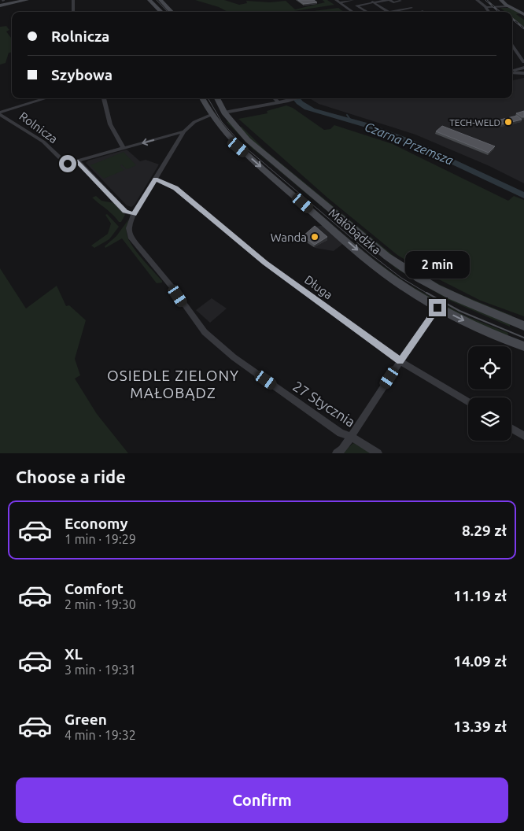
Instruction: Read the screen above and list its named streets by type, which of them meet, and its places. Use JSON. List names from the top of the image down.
{
  "streets": {
    "street": [
      "Rolnicza",
      "Małobądzka",
      "Długa",
      "27 Stycznia"
    ]
  },
  "districts": ["OSIEDLE ZIELONY MAŁOBĄDZ"],
  "water": ["Czarna Przemsza"],
  "places": ["TECH-WELD", "Wanda"],
  "page": {
    "banner": ["Rolnicza", "Szybowa"],
    "bubble": "2 min",
    "heading": "Choose a ride",
    "list": [
      {
        "name": "Economy",
        "note": "1 min · 19:29",
        "value": "8.29 zł"
      },
      {
        "name": "Comfort",
        "note": "2 min · 19:30",
        "value": "11.19 zł"
      },
      {
        "name": "XL",
        "note": "3 min · 19:31",
        "value": "14.09 zł"
      },
      {
        "name": "Green",
        "note": "4 min · 19:32",
        "value": "13.39 zł"
      }
    ],
    "buttons": "Confirm"
  }
}
